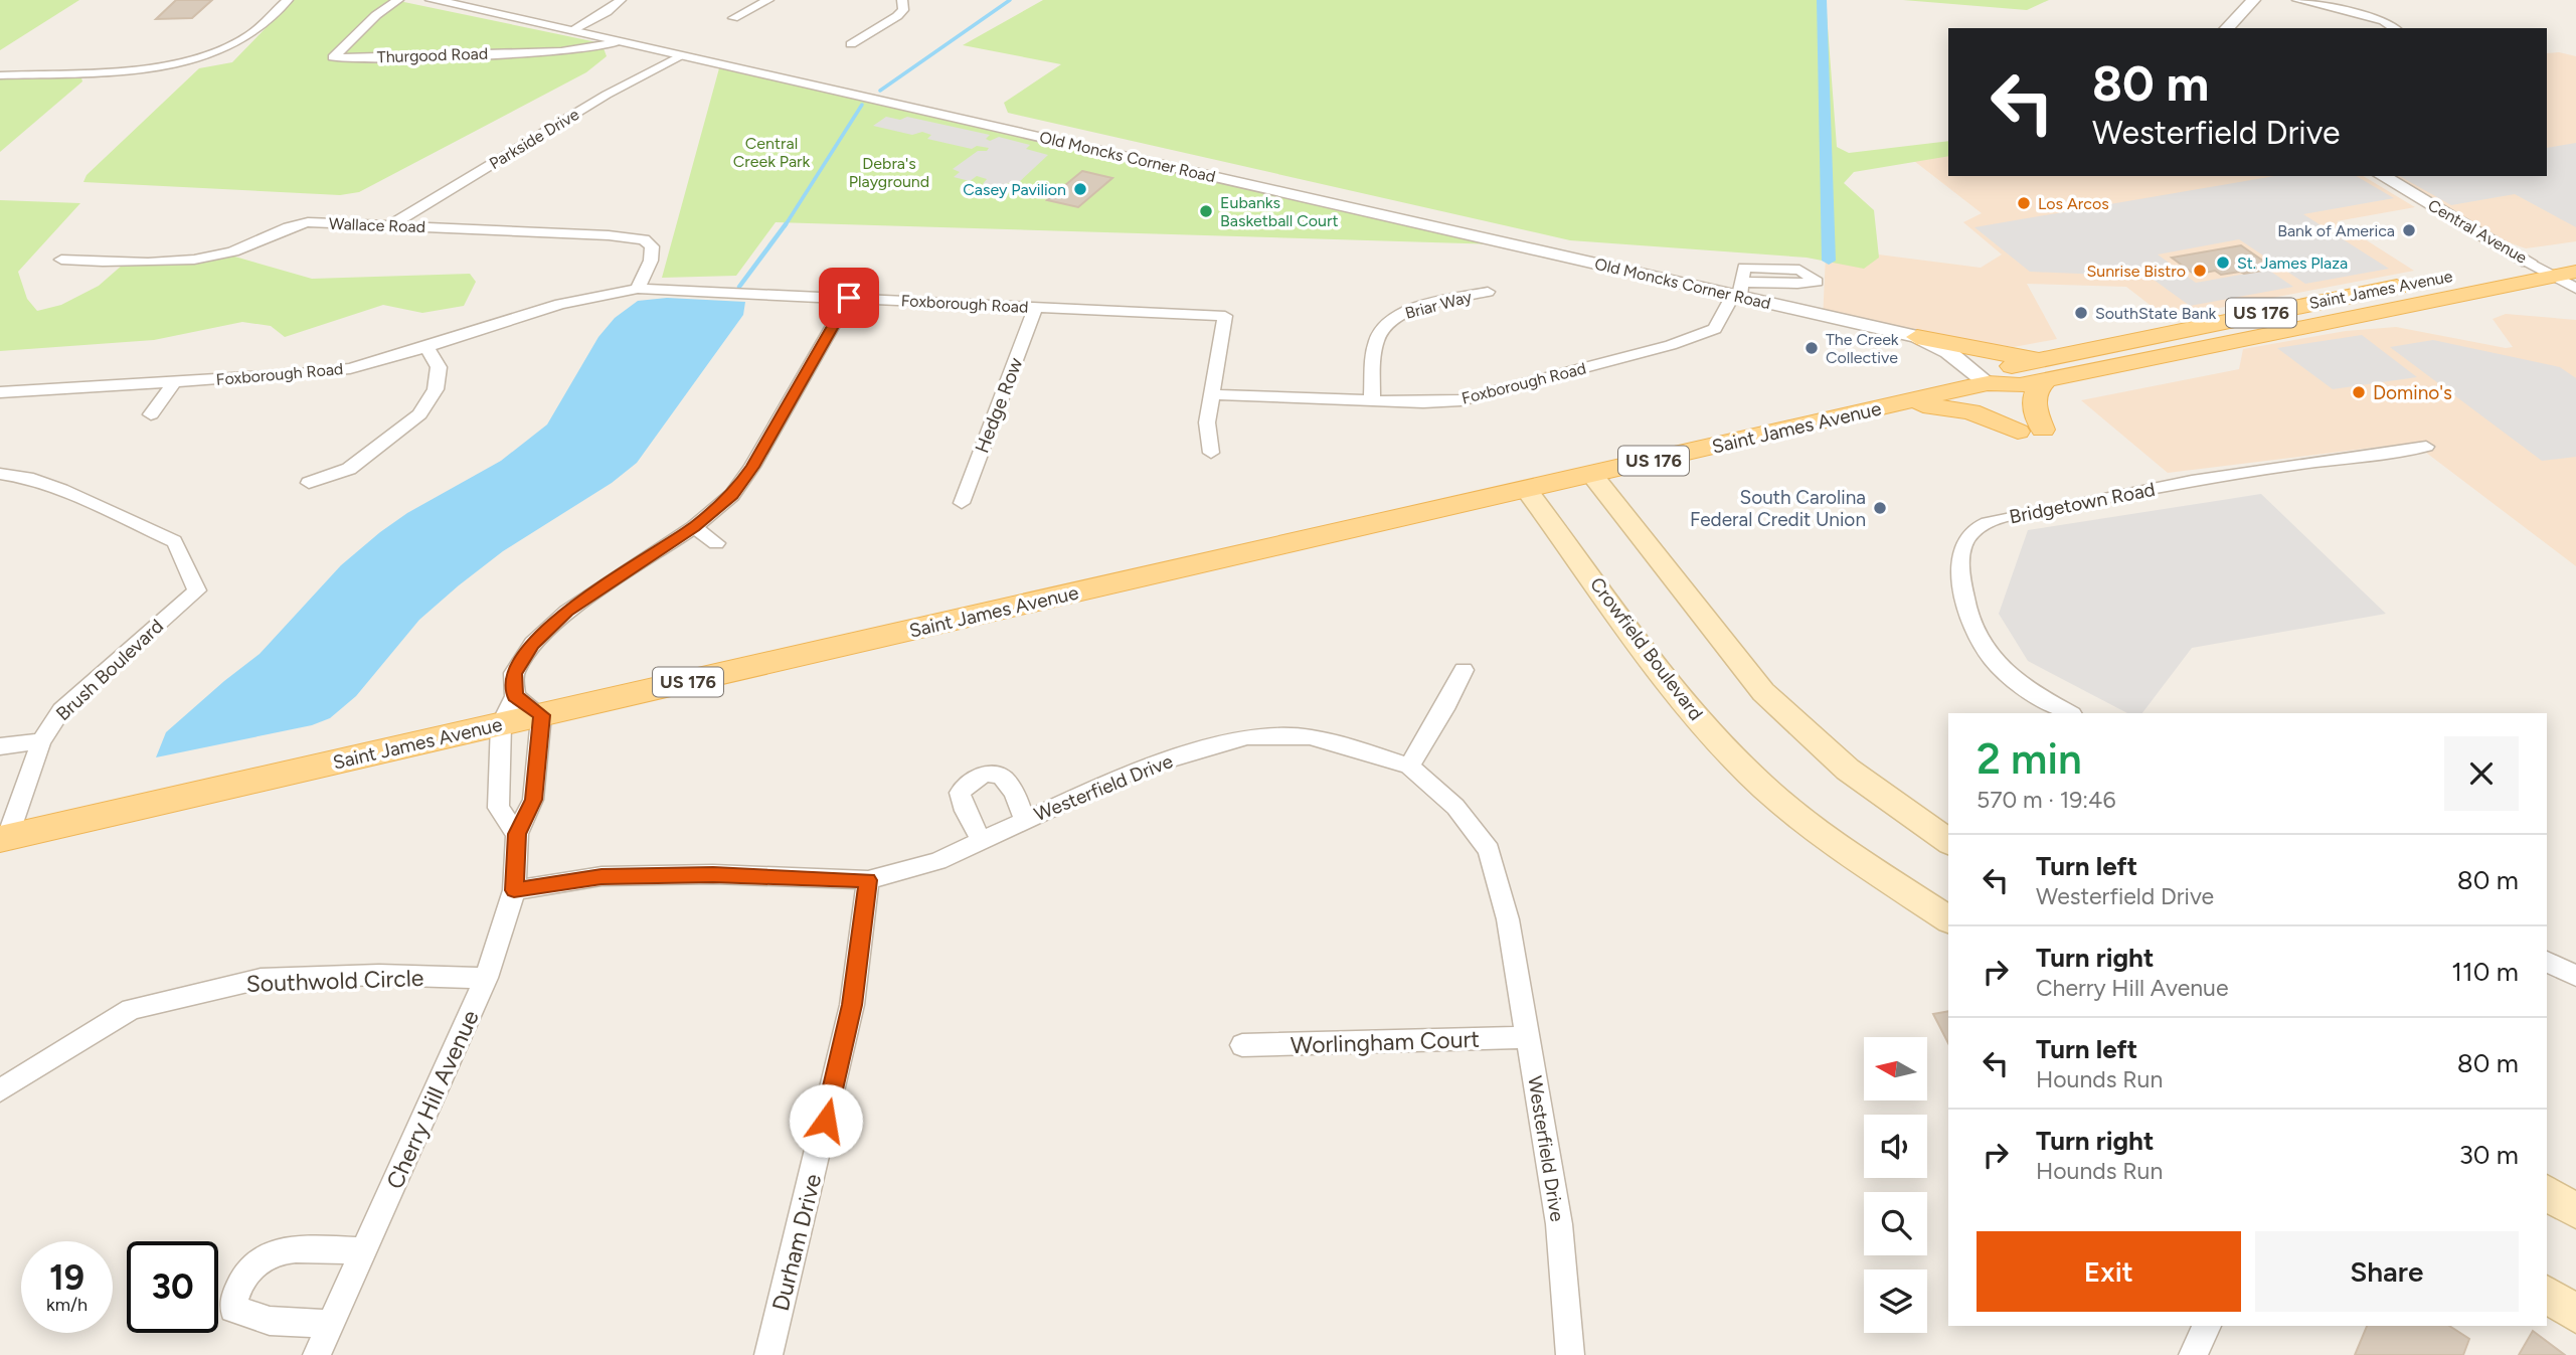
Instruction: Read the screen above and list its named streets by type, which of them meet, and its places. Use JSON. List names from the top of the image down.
{
  "streets": {
    "main road": ["Saint James Avenue", "US 176", "Crowfield Boulevard"],
    "street": [
      "Thurgood Road",
      "Parkside Drive",
      "Old Moncks Corner Road",
      "Wallace Road",
      "Central Avenue",
      "Foxborough Road",
      "Briar Way",
      "Hedge Row",
      "Bridgetown Road",
      "Brush Boulevard",
      "Westerfield Drive",
      "Southwold Circle",
      "Worlingham Court",
      "Cherry Hill Avenue",
      "Durham Drive"
    ]
  },
  "crossings": [
    ["Thurgood Road", "Old Moncks Corner Road"],
    ["Parkside Drive", "Old Moncks Corner Road"],
    ["Parkside Drive", "Wallace Road"],
    ["Old Moncks Corner Road", "Foxborough Road"],
    ["Wallace Road", "Foxborough Road"],
    ["Central Avenue", "Saint James Avenue"],
    ["Saint James Avenue", "Crowfield Boulevard"],
    ["Saint James Avenue", "Brush Boulevard"],
    ["Saint James Avenue", "Cherry Hill Avenue"],
    ["Foxborough Road", "Briar Way"],
    ["Foxborough Road", "Hedge Row"],
    ["Westerfield Drive", "Worlingham Court"],
    ["Westerfield Drive", "Cherry Hill Avenue"],
    ["Westerfield Drive", "Durham Drive"],
    ["Southwold Circle", "Cherry Hill Avenue"]
  ],
  "parks": ["Central Creek Park", "Debra's Playground"],
  "places": [
    "Casey Pavilion",
    "Los Arcos",
    "Eubanks Basketball Court",
    "Bank of America",
    "St. James Plaza",
    "Sunrise Bistro",
    "SouthState Bank",
    "The Creek Collective",
    "Domino's",
    "South Carolina Federal Credit Union"
  ],
  "north": "left",
  "page": {
    "turn": ["80 m", "Westerfield Drive"],
    "heading": ["2 min", "570 m · 19:46"],
    "list": [
      {
        "name": "Turn left",
        "note": "Westerfield Drive",
        "value": "80 m"
      },
      {
        "name": "Turn right",
        "note": "Cherry Hill Avenue",
        "value": "110 m"
      },
      {
        "name": "Turn left",
        "note": "Hounds Run",
        "value": "80 m"
      },
      {
        "name": "Turn right",
        "note": "Hounds Run",
        "value": "30 m"
      }
    ],
    "buttons": ["Exit", "Share"],
    "speed": "19 km/h",
    "limit": "30"
  }
}
